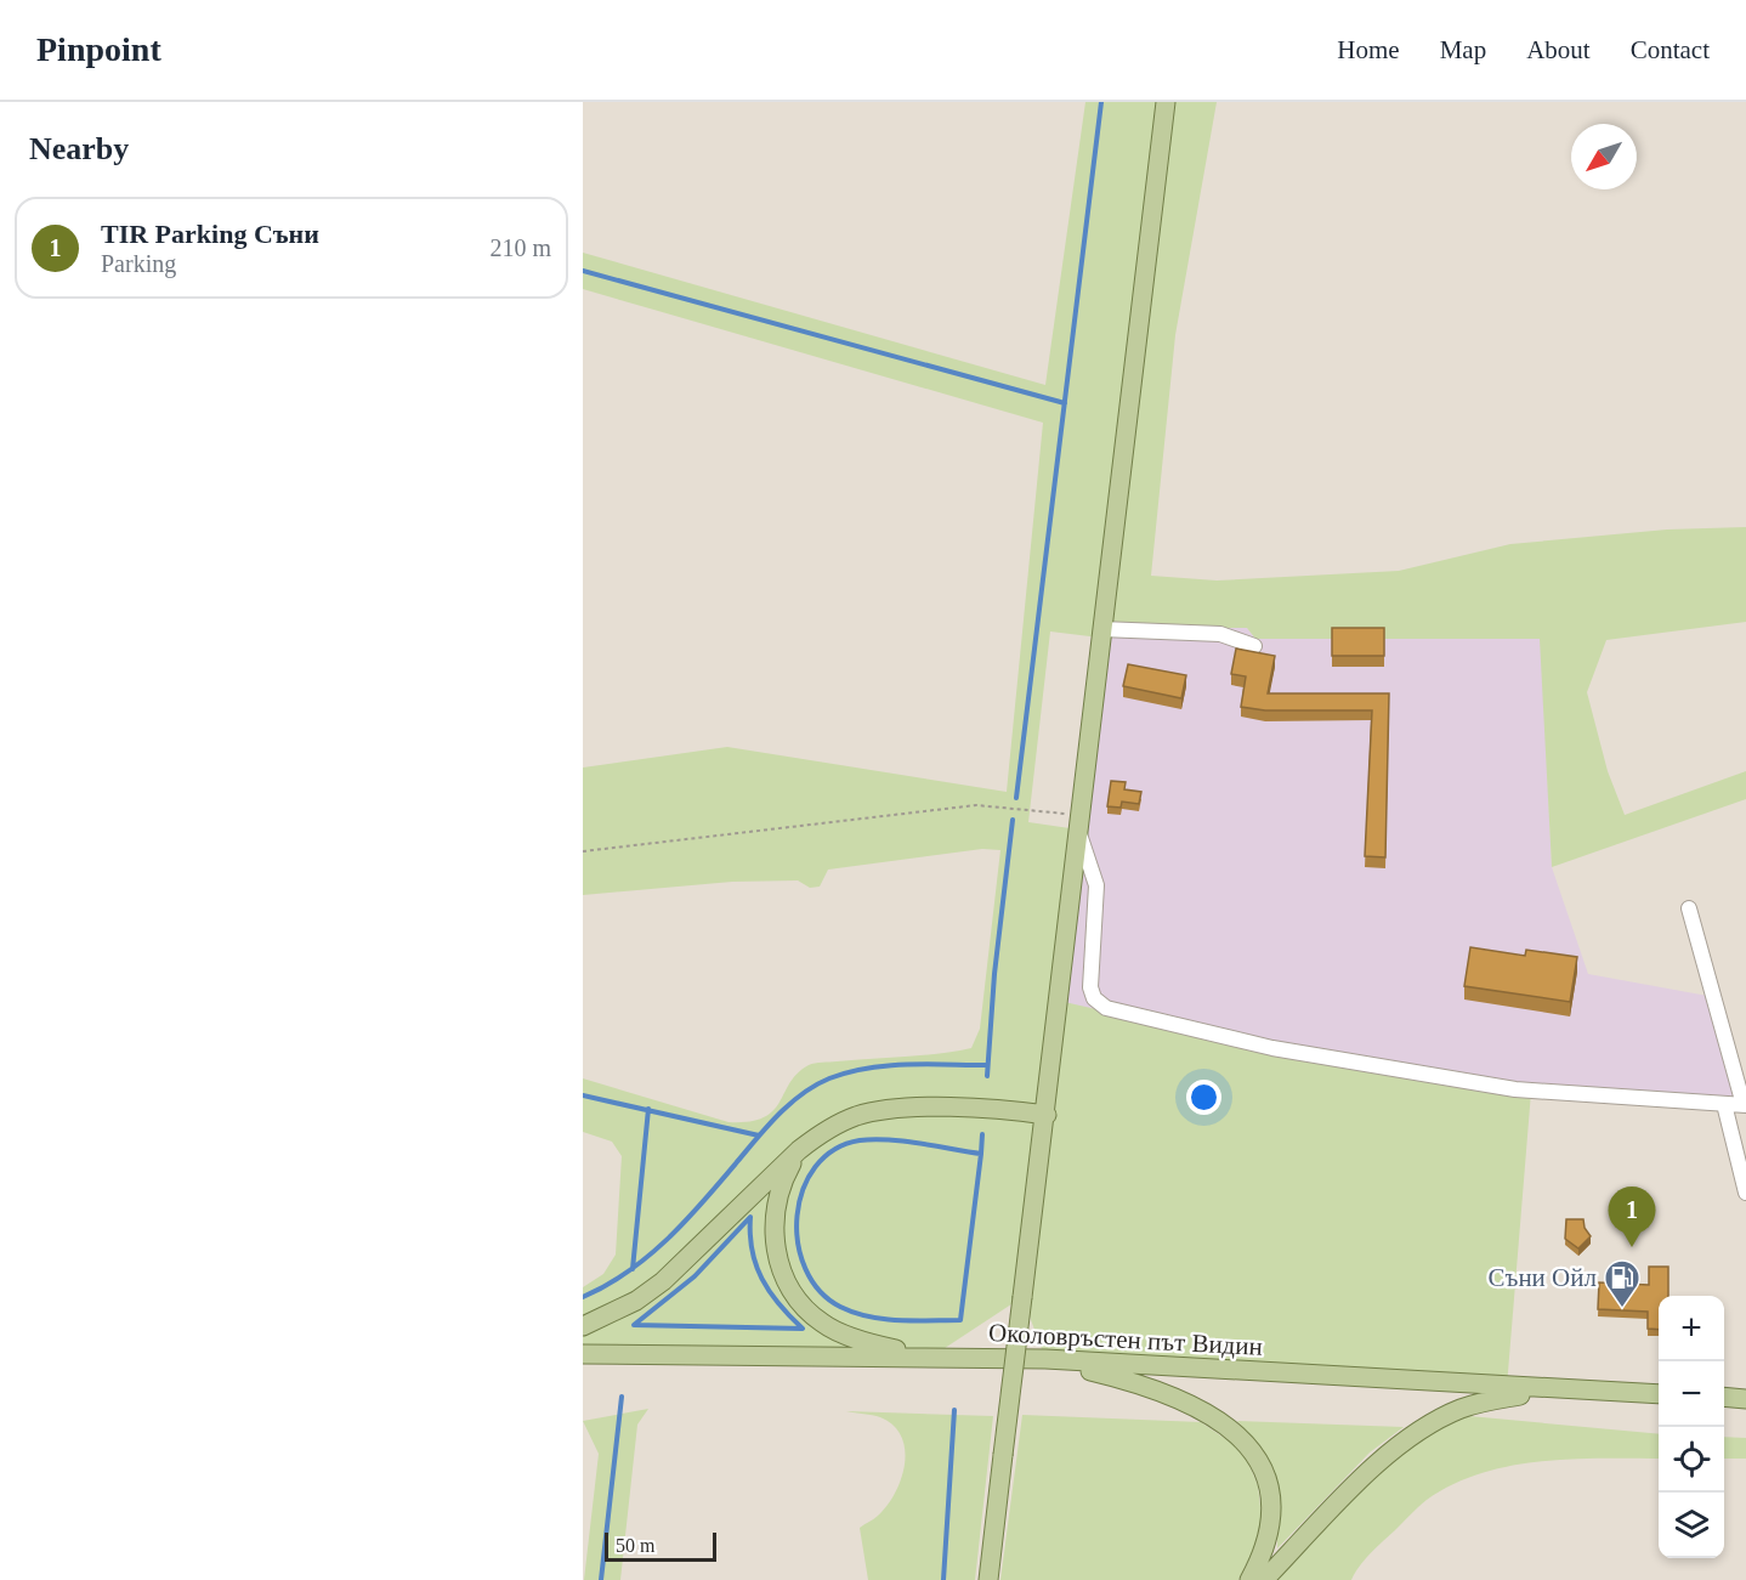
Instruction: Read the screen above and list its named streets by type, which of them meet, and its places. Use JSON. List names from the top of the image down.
{
  "streets": {
    "main road": ["Околовръстен път Видин"]
  },
  "places": {
    "fuel station": ["Съни Ойл"]
  },
  "scale_bar": "50 m",
  "north": "bottom left",
  "page": {
    "header": "Pinpoint",
    "nav": [
      "Home",
      "Map",
      "About",
      "Contact"
    ],
    "heading": "Nearby",
    "list": [
      {
        "mark": "1",
        "name": "TIR Parking Съни",
        "note": "Parking",
        "value": "210 m"
      }
    ],
    "pins": "1",
    "map_buttons": ["+", "−"],
    "scale": "50 m"
  }
}
